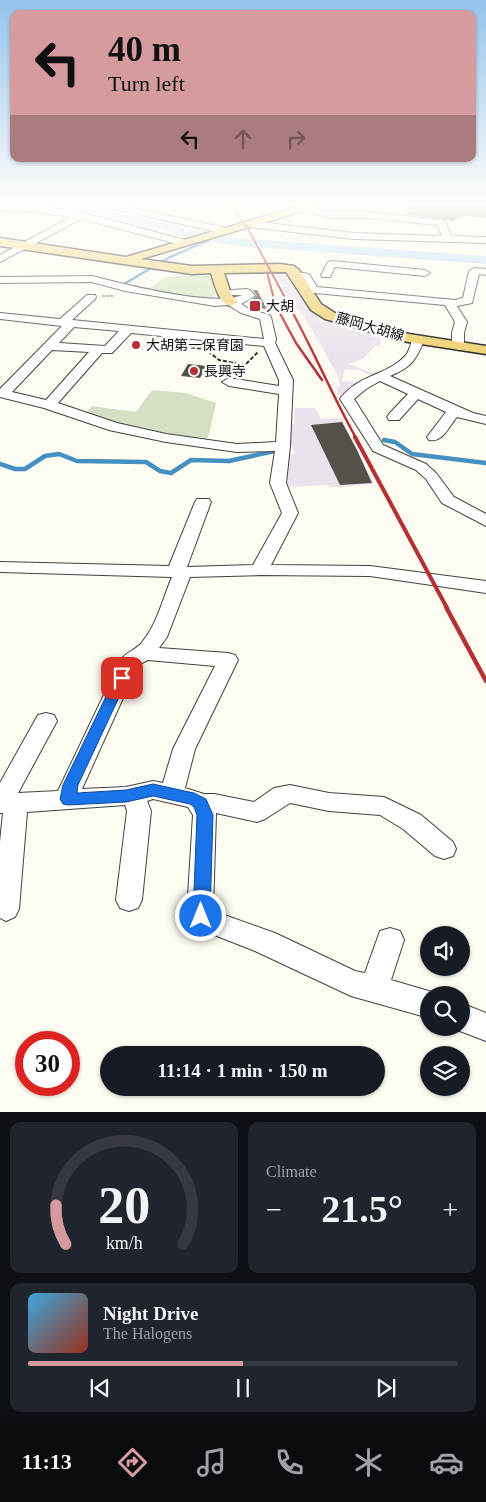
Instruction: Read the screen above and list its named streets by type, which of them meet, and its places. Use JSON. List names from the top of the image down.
{
  "streets": {
    "main road": ["藤岡大胡線"]
  },
  "places": {
    "transit": ["大胡"],
    "other": ["大胡第一保育園", "長興寺"]
  },
  "page": {
    "turn": ["40 m", "Turn left"],
    "limit": "30",
    "trip": "11:14 · 1 min · 150 m",
    "tile": "Climate",
    "heat": ["−", "21.5°", "+"],
    "song": ["Night Drive", "The Halogens"],
    "tabs": "11:13",
    "gauge": ["20", "km/h"]
  }
}
